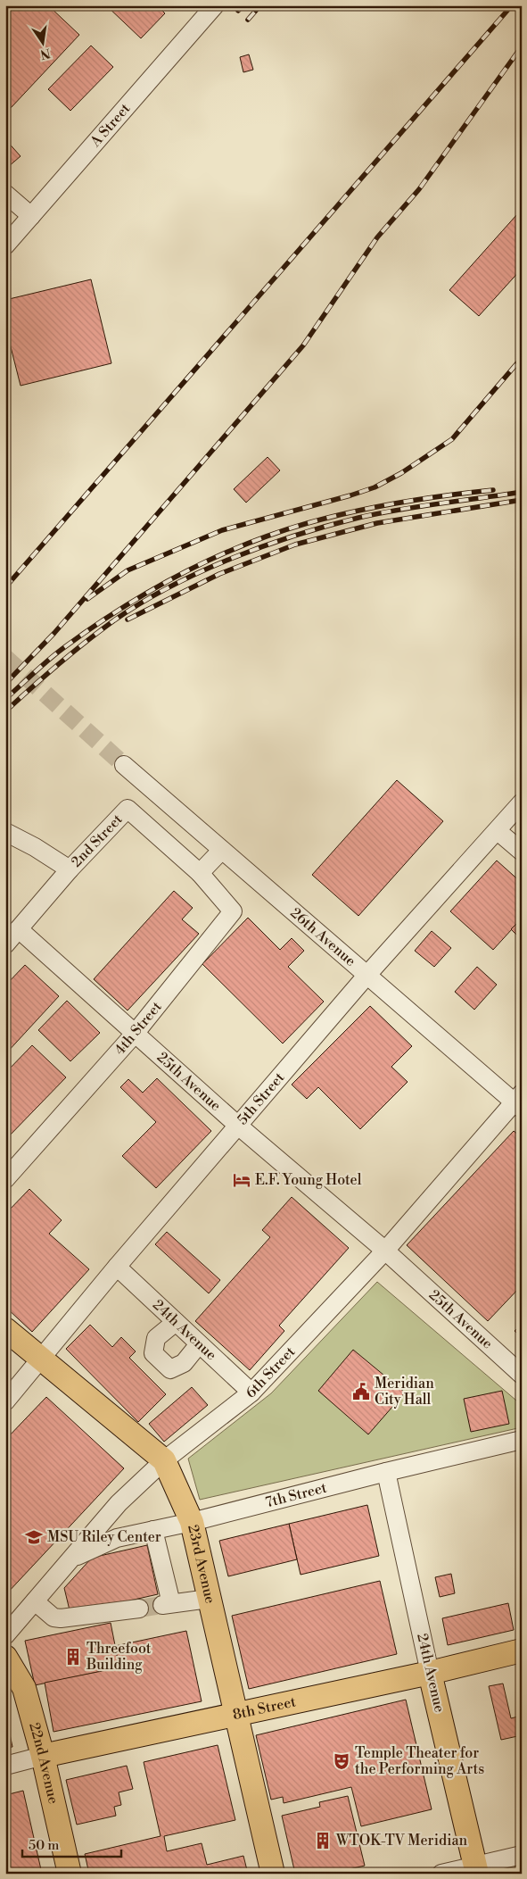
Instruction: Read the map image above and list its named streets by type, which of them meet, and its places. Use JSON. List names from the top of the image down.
{
  "streets": {
    "main road": [
      "24th Avenue",
      "23rd Avenue",
      "8th Street",
      "22nd Avenue"
    ],
    "street": [
      "A Street",
      "2nd Street",
      "26th Avenue",
      "4th Street",
      "25th Avenue",
      "5th Street",
      "6th Street",
      "7th Street"
    ]
  },
  "crossings": [
    ["2nd Street", "4th Street"],
    ["2nd Street", "25th Avenue"],
    ["26th Avenue", "5th Street"],
    ["26th Avenue", "6th Street"],
    ["4th Street", "25th Avenue"],
    ["25th Avenue", "5th Street"],
    ["25th Avenue", "6th Street"],
    ["5th Street", "24th Avenue"],
    ["5th Street", "23rd Avenue"],
    ["24th Avenue", "6th Street"],
    ["24th Avenue", "7th Street"],
    ["24th Avenue", "8th Street"],
    ["6th Street", "7th Street"],
    ["6th Street", "23rd Avenue"],
    ["7th Street", "23rd Avenue"],
    ["23rd Avenue", "8th Street"],
    ["8th Street", "22nd Avenue"]
  ],
  "places": {
    "hotel": ["E.F. Young Hotel"],
    "public building": ["Meridian City Hall"],
    "school or university": ["MSU Riley Center"],
    "building": ["Threefoot Building", "WTOK-TV Meridian"],
    "theatre": ["Temple Theater for the Performing Arts"]
  },
  "scale_bar": "50 m",
  "north": "bottom"
}
